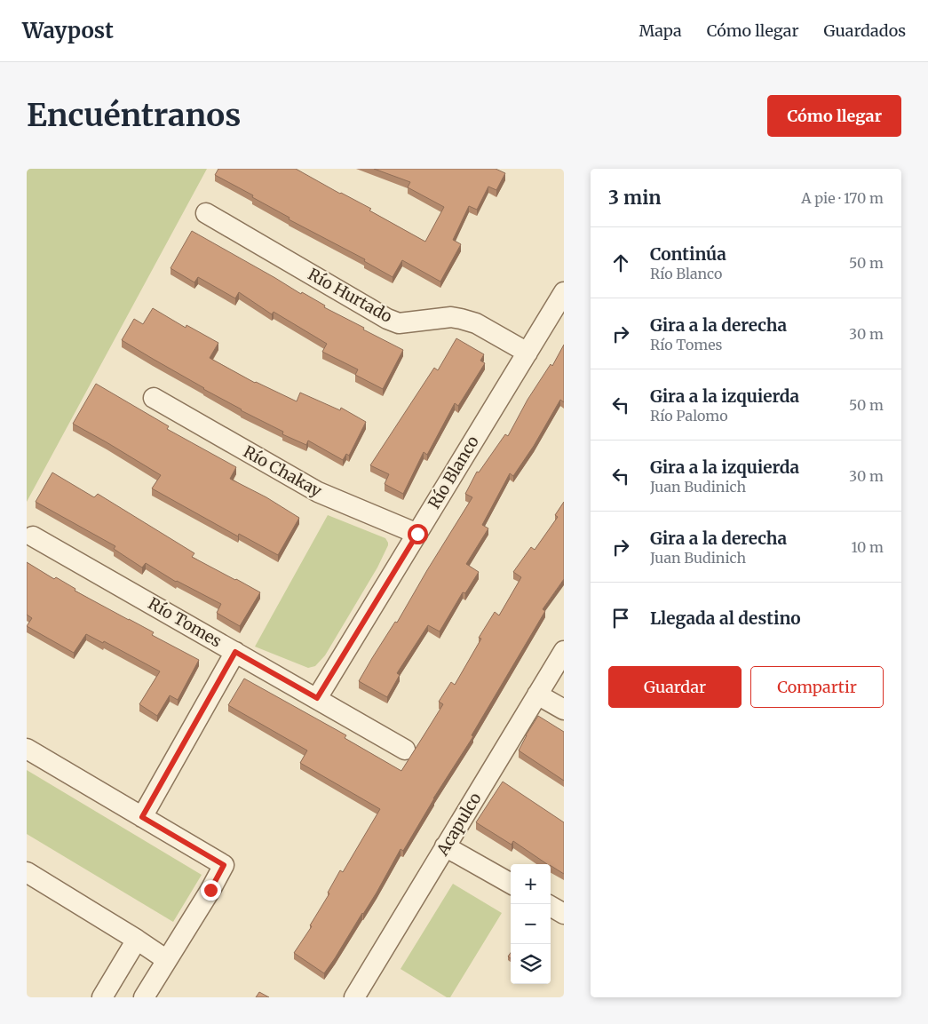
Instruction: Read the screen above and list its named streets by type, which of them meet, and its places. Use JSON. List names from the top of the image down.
{
  "streets": {
    "street": [
      "Río Hurtado",
      "Río Chakay",
      "Río Blanco",
      "Río Tomes",
      "Acapulco"
    ]
  },
  "crossings": [
    ["Río Hurtado", "Río Blanco"],
    ["Río Chakay", "Río Blanco"],
    ["Río Blanco", "Río Tomes"]
  ],
  "page": {
    "header": "Waypost",
    "nav": ["Mapa", "Cómo llegar", "Guardados"],
    "buttons": [
      "Cómo llegar",
      ["Guardar", "Compartir"]
    ],
    "title": "Encuéntranos",
    "heading": ["3 min", "A pie · 170 m"],
    "list": [
      ["Continúa", "Río Blanco", "50 m"],
      ["Gira a la derecha", "Río Tomes", "30 m"],
      ["Gira a la izquierda", "Río Palomo", "50 m"],
      ["Gira a la izquierda", "Juan Budinich", "30 m"],
      ["Gira a la derecha", "Juan Budinich", "10 m"],
      "Llegada al destino"
    ],
    "map_buttons": ["+", "−"]
  }
}
